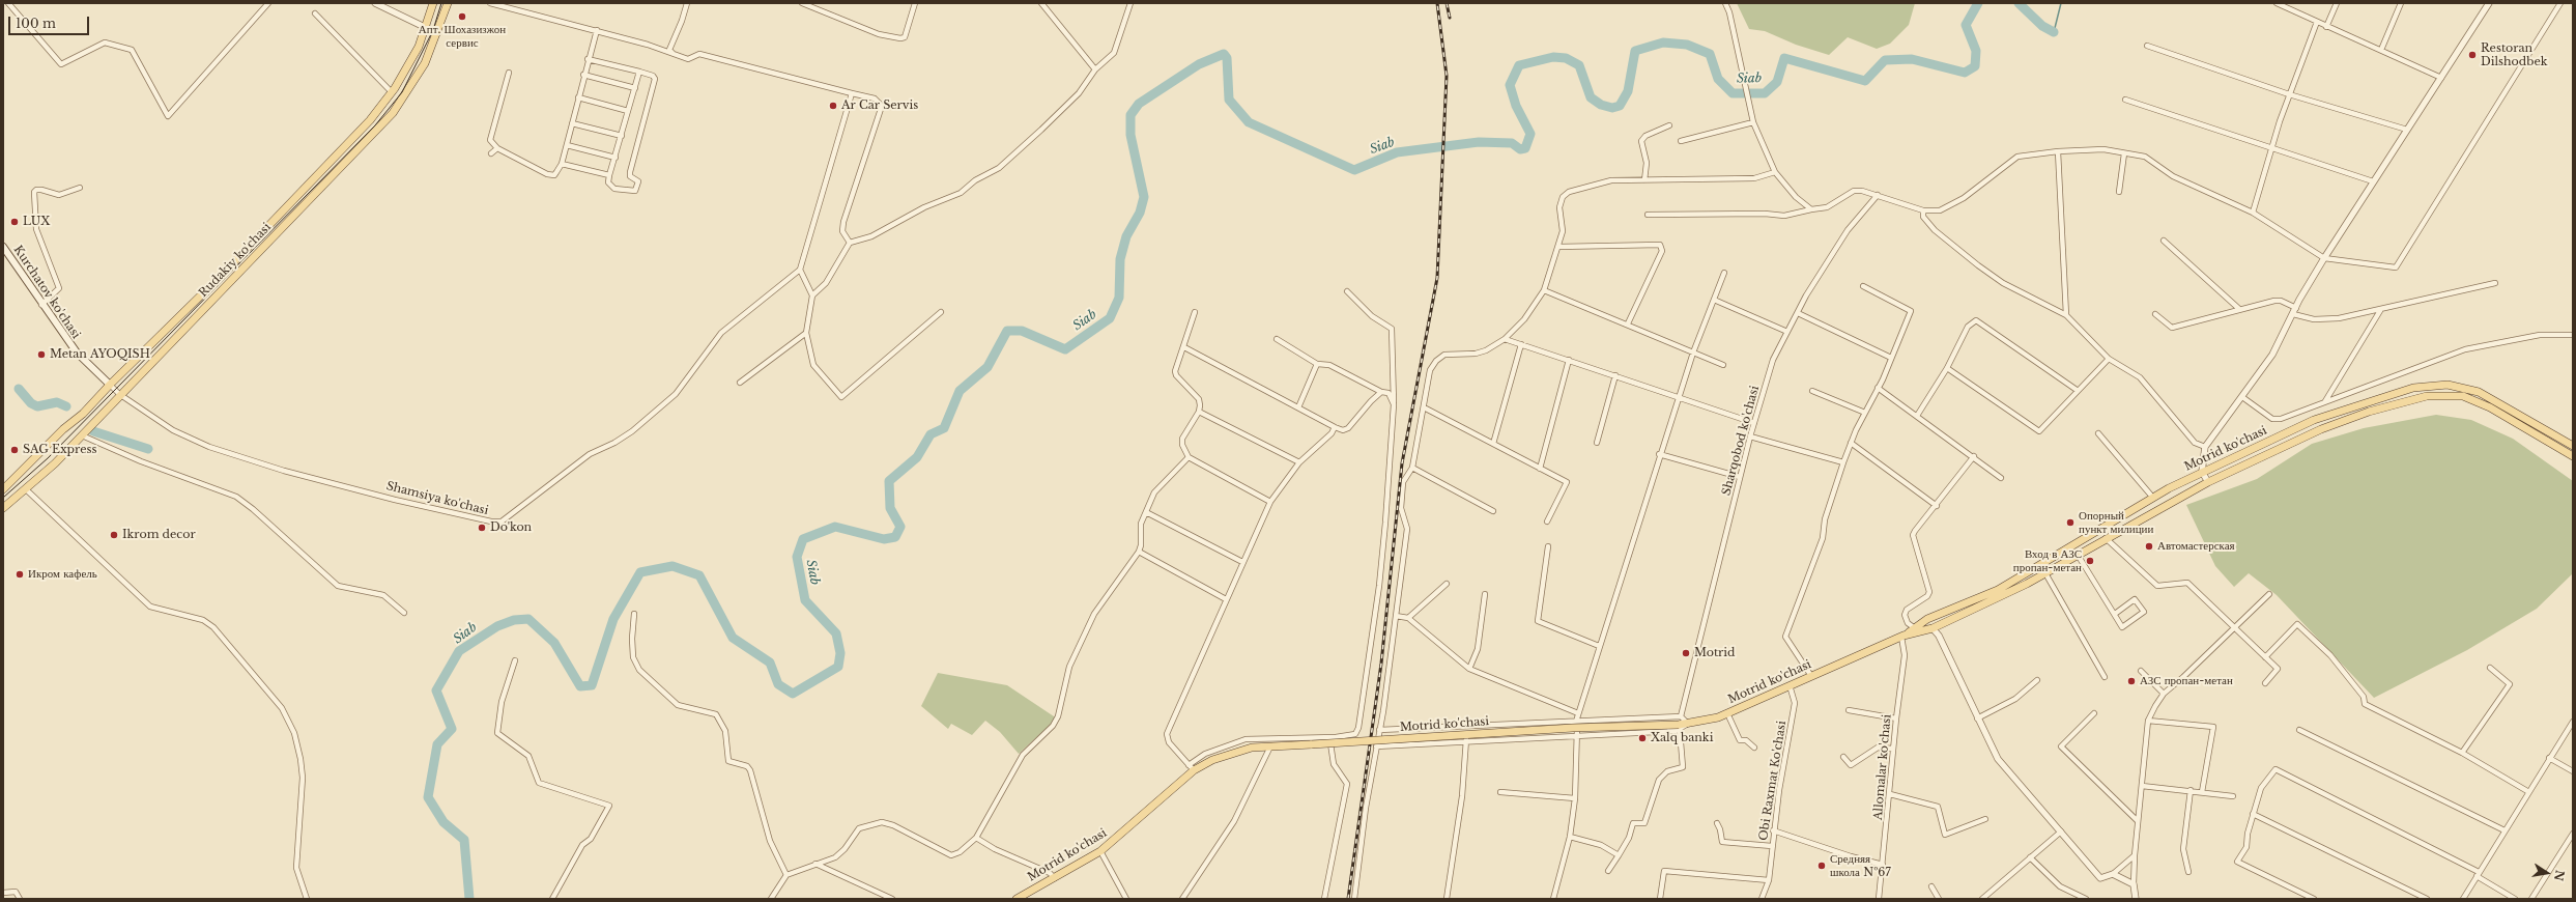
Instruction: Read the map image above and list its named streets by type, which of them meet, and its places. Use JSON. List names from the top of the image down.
{
  "streets": {
    "main road": ["Rudakiy ko'chasi", "Kurchatov ko'chasi", "Motrid ko'chasi"],
    "street": [
      "Sharqobod ko'chasi",
      "Shamsiya ko'chasi",
      "Allomalar ko'chasi",
      "Obi Raxmat Ko'chasi"
    ]
  },
  "crossings": [
    ["Rudakiy ko'chasi", "Kurchatov ko'chasi"],
    ["Rudakiy ko'chasi", "Shamsiya ko'chasi"],
    ["Kurchatov ko'chasi", "Shamsiya ko'chasi"],
    ["Motrid ko'chasi", "Allomalar ko'chasi"],
    ["Motrid ko'chasi", "Obi Raxmat Ko'chasi"]
  ],
  "water": ["Siab"],
  "places": [
    "Апт. Шохазизжон сервис",
    "Restoran Dilshodbek",
    "Ar Car Servis",
    "LUX",
    "Metan AYOQISH",
    "SAG Express",
    "Опорный пункт милиции",
    "Do'kon",
    "Ikrom decor",
    "Автомастерская",
    "Вход в АЗС пропан-метан",
    "Икром кафель",
    "Motrid",
    "АЗС пропан-метан",
    "Xalq banki",
    "Средняя школа №67"
  ],
  "scale_bar": "100 m",
  "north": "right"
}
